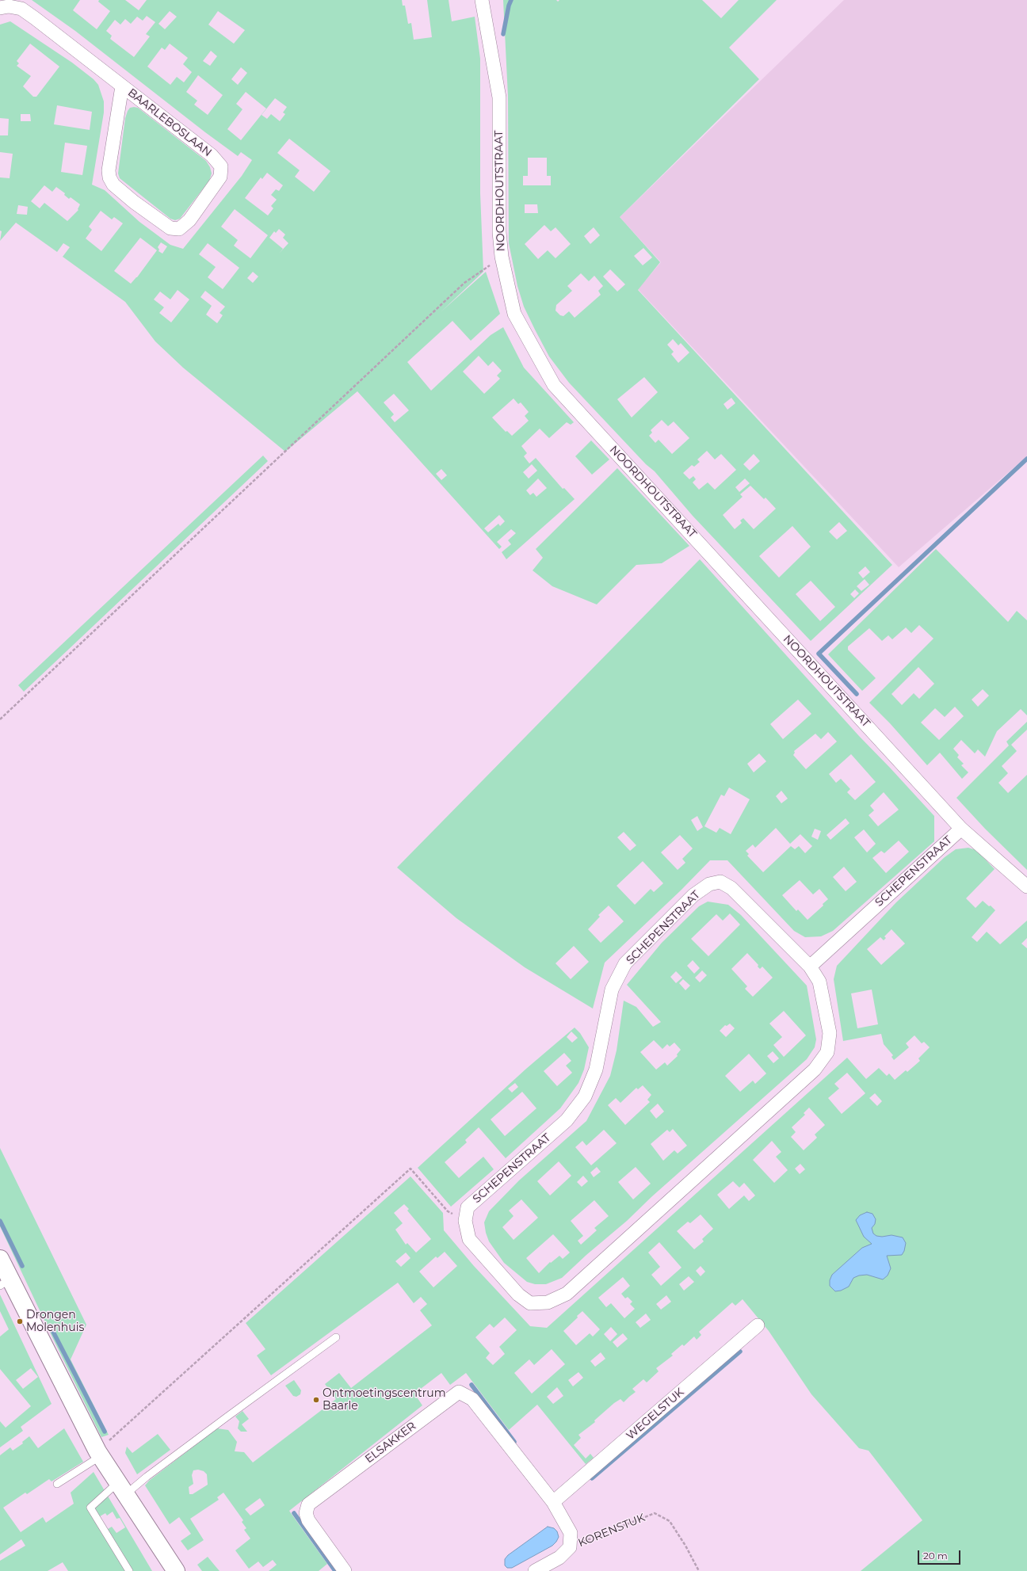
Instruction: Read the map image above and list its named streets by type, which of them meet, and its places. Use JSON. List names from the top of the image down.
{
  "streets": {
    "street": [
      "BAARLEBOSLAAN",
      "NOORDHOUTSTRAAT",
      "SCHEPENSTRAAT",
      "WEGELSTUK",
      "ELSAKKER"
    ],
    "path": ["KORENSTUK"]
  },
  "crossings": [
    ["NOORDHOUTSTRAAT", "SCHEPENSTRAAT"],
    ["WEGELSTUK", "ELSAKKER"],
    ["ELSAKKER", "KORENSTUK"]
  ],
  "places": ["Drongen Molenhuis", "Ontmoetingscentrum Baarle"],
  "scale_bar": "20 m"
}
